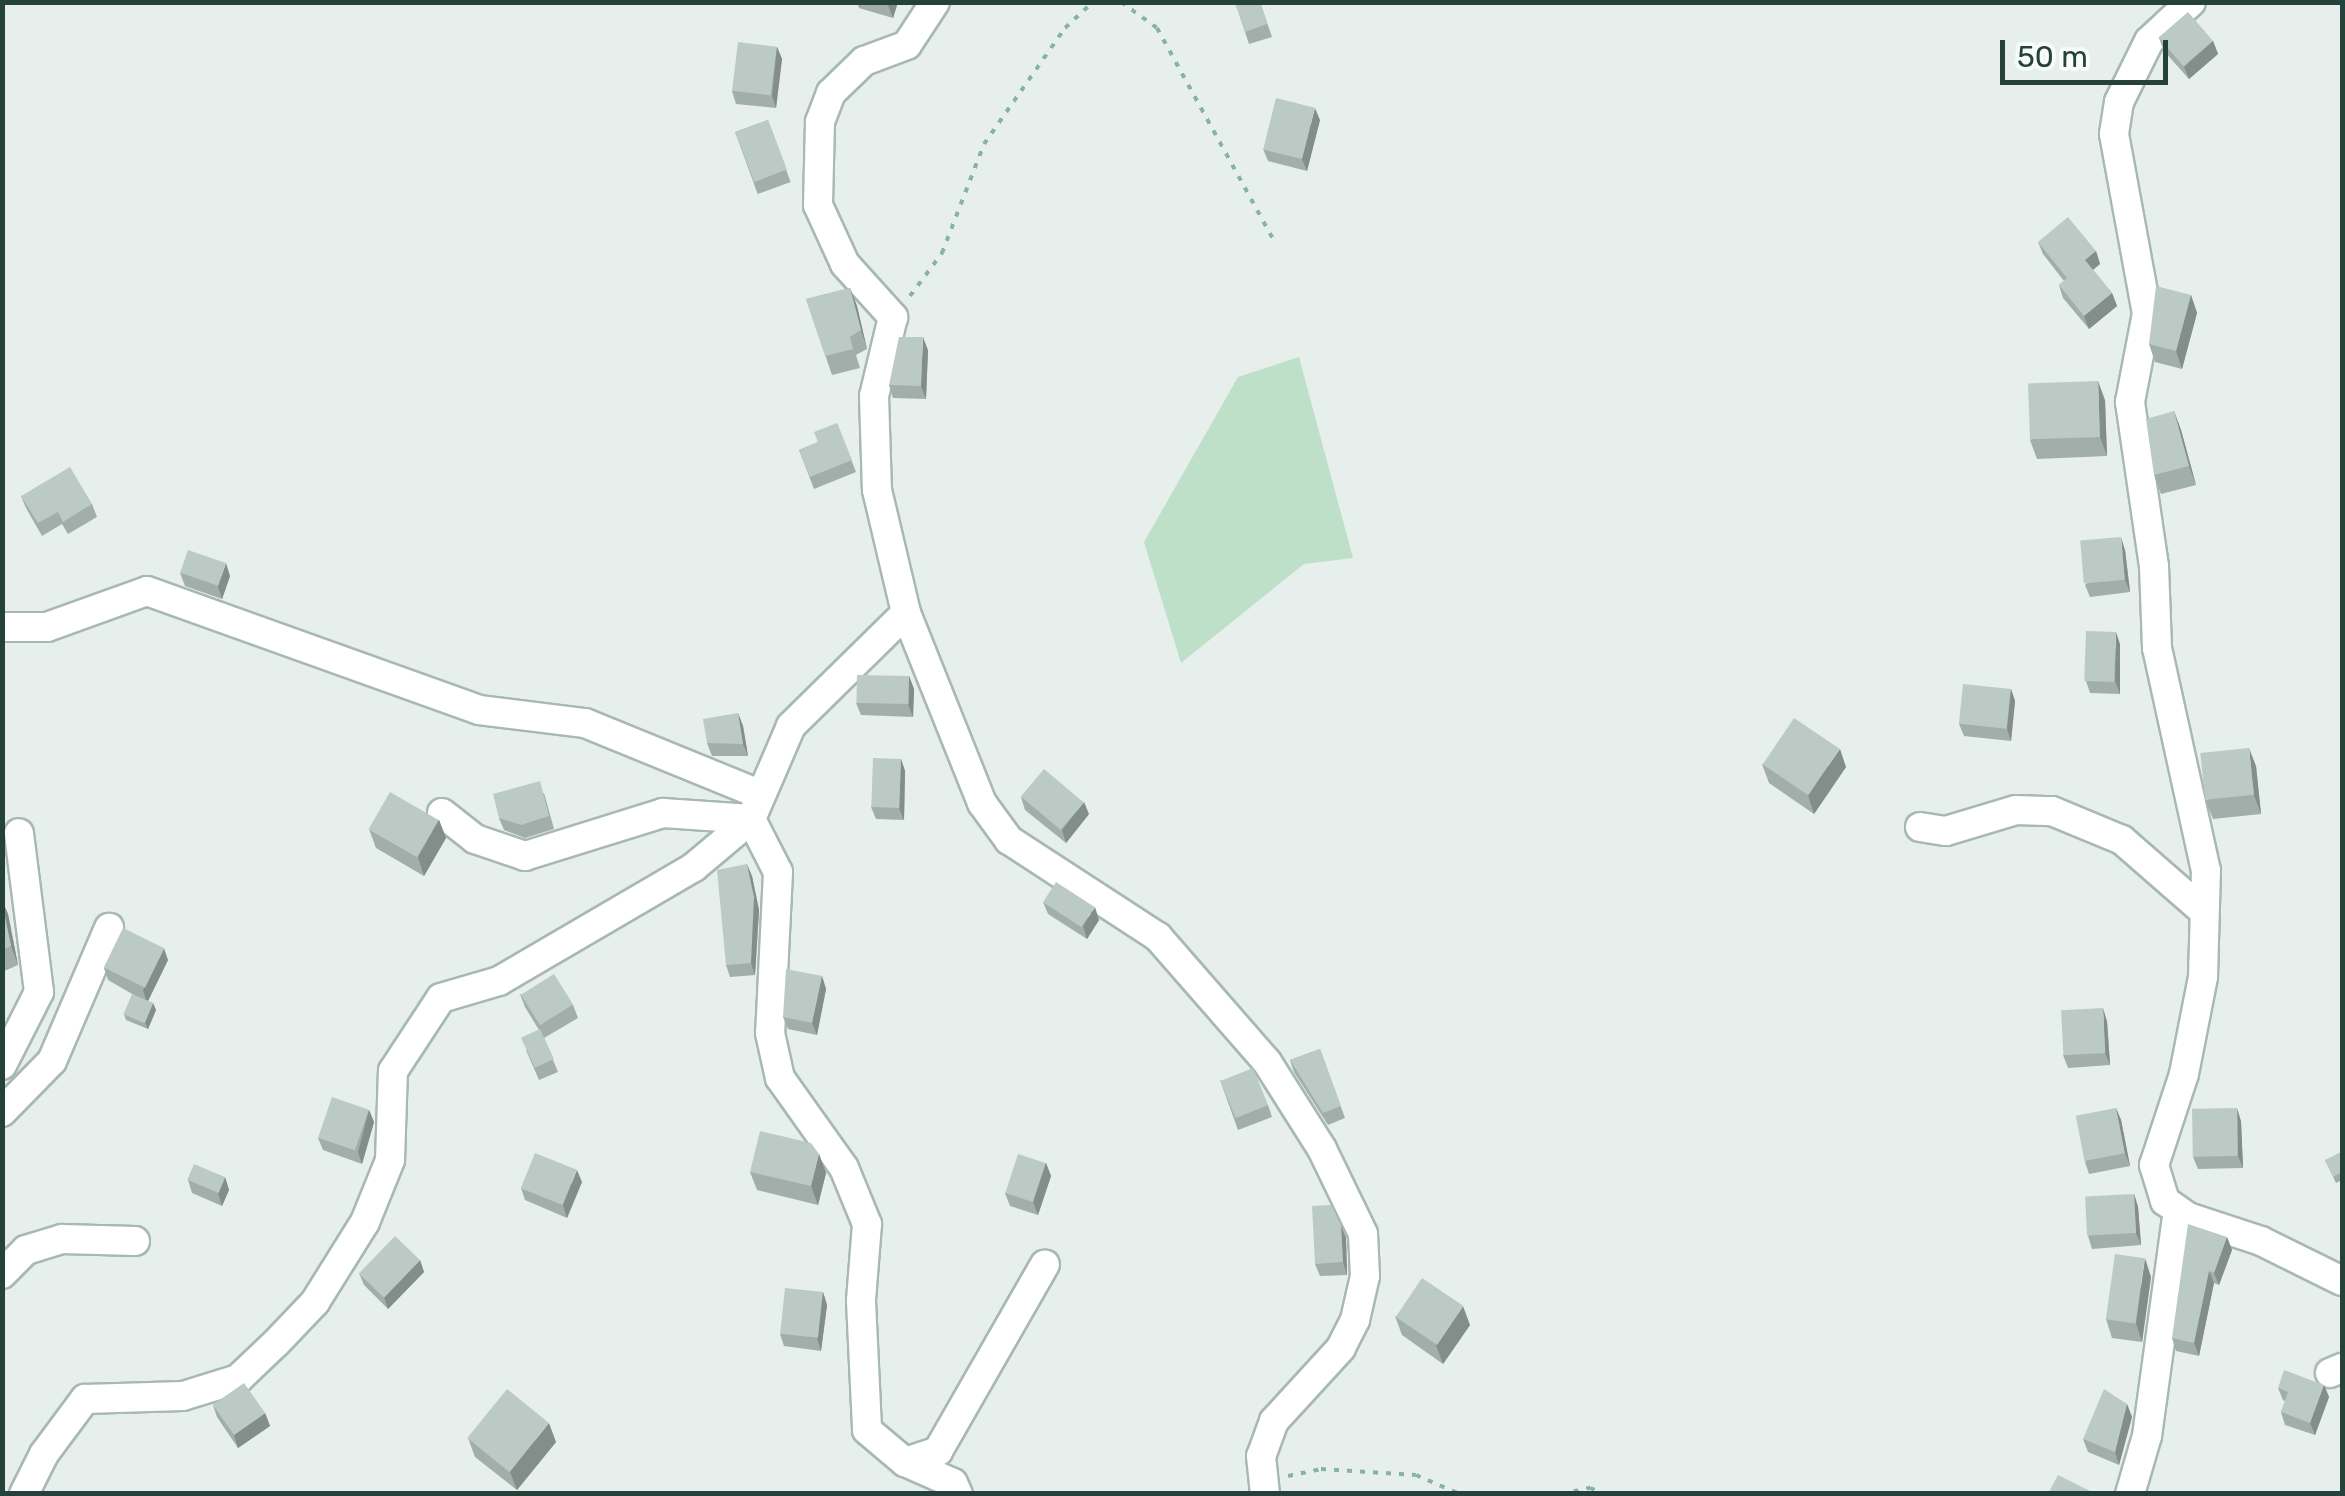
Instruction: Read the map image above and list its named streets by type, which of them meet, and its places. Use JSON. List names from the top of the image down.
{
  "scale_bar": "50 m"
}
